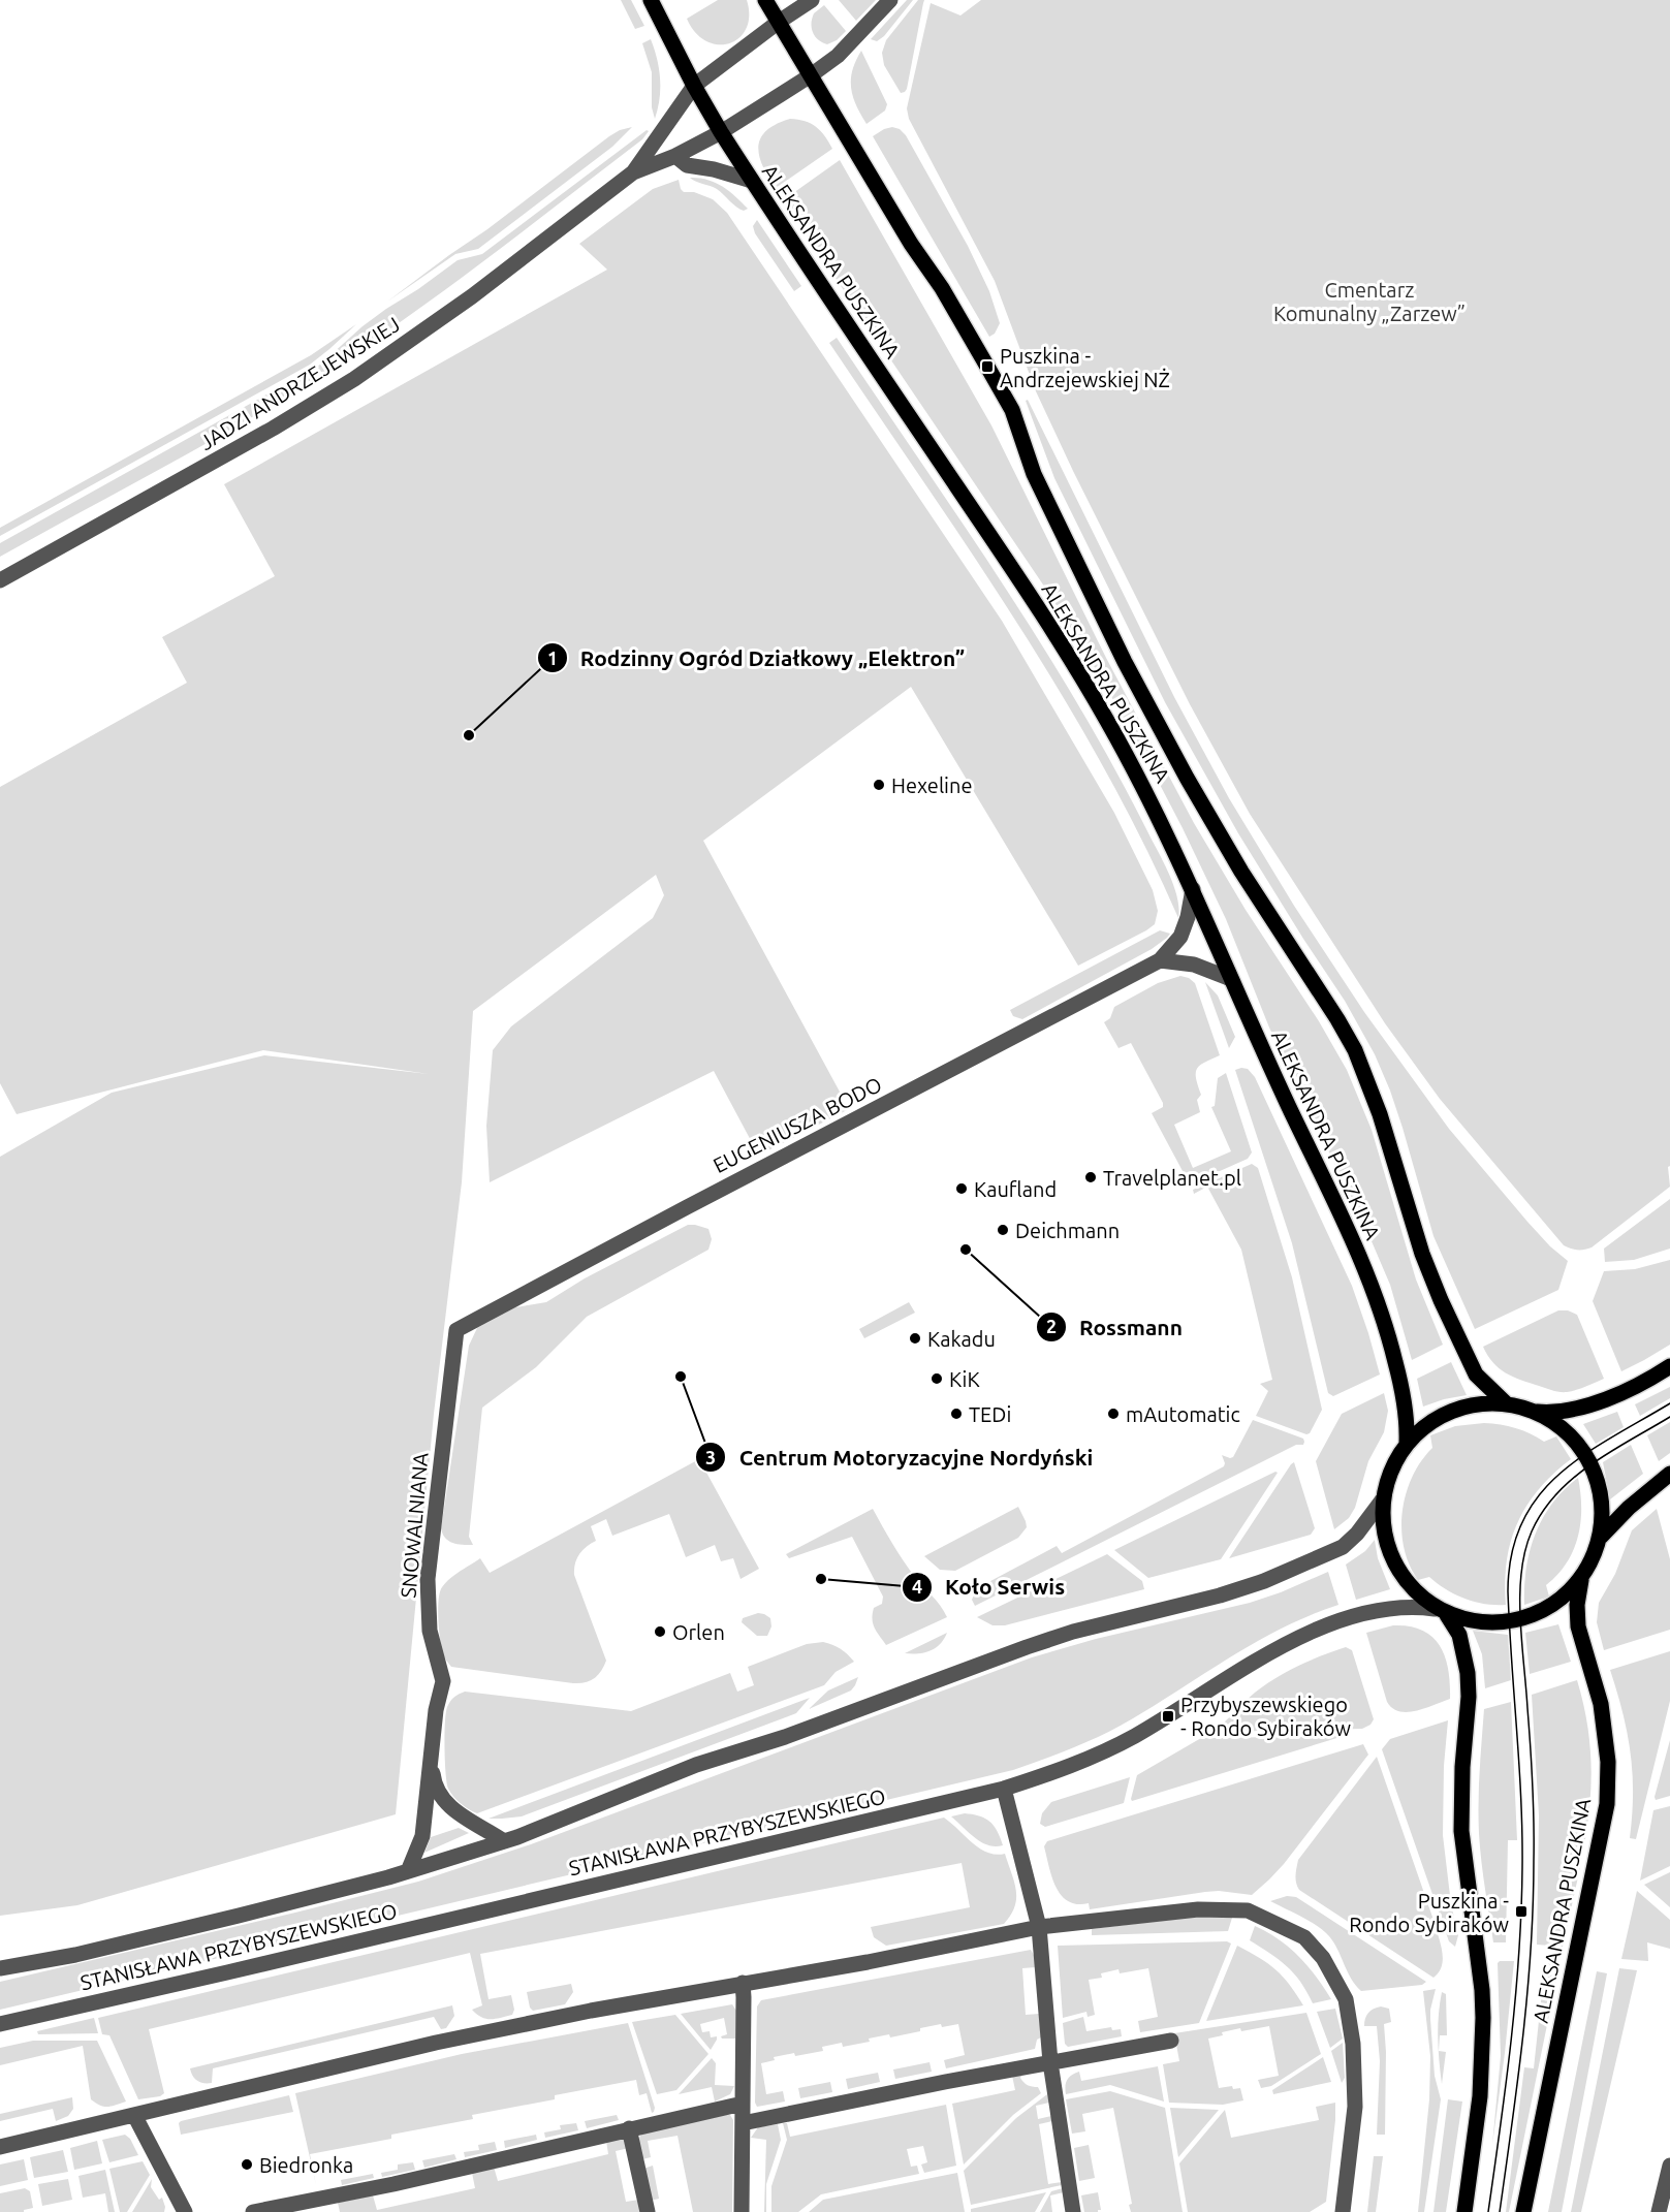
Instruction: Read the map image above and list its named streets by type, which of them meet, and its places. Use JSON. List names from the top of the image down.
{
  "streets": {
    "main road": ["ALEKSANDRA PUSZKINA"],
    "street": [
      "JADZI ANDRZEJEWSKIEJ",
      "EUGENIUSZA BODO",
      "SNOWALNIANA",
      "STANISŁAWA PRZYBYSZEWSKIEGO"
    ]
  },
  "crossings": [
    ["ALEKSANDRA PUSZKINA", "JADZI ANDRZEJEWSKIEJ"],
    ["ALEKSANDRA PUSZKINA", "EUGENIUSZA BODO"],
    ["ALEKSANDRA PUSZKINA", "STANISŁAWA PRZYBYSZEWSKIEGO"],
    ["EUGENIUSZA BODO", "SNOWALNIANA"],
    ["SNOWALNIANA", "STANISŁAWA PRZYBYSZEWSKIEGO"]
  ],
  "parks": ["Cmentarz Komunalny „Zarzew”"],
  "places": {
    "transit": ["Puszkina - Andrzejewskiej NŻ", "Przybyszewskiego - Rondo Sybiraków", "Puszkina - Rondo Sybiraków"],
    "other": [
      "Rodzinny Ogród Działkowy „Elektron”",
      "Hexeline",
      "Travelplanet.pl",
      "Kaufland",
      "Deichmann",
      "Rossmann",
      "Kakadu",
      "Centrum Motoryzacyjne Nordyński",
      "KiK",
      "TEDi",
      "mAutomatic",
      "Koło Serwis",
      "Orlen",
      "Biedronka"
    ]
  }
}
